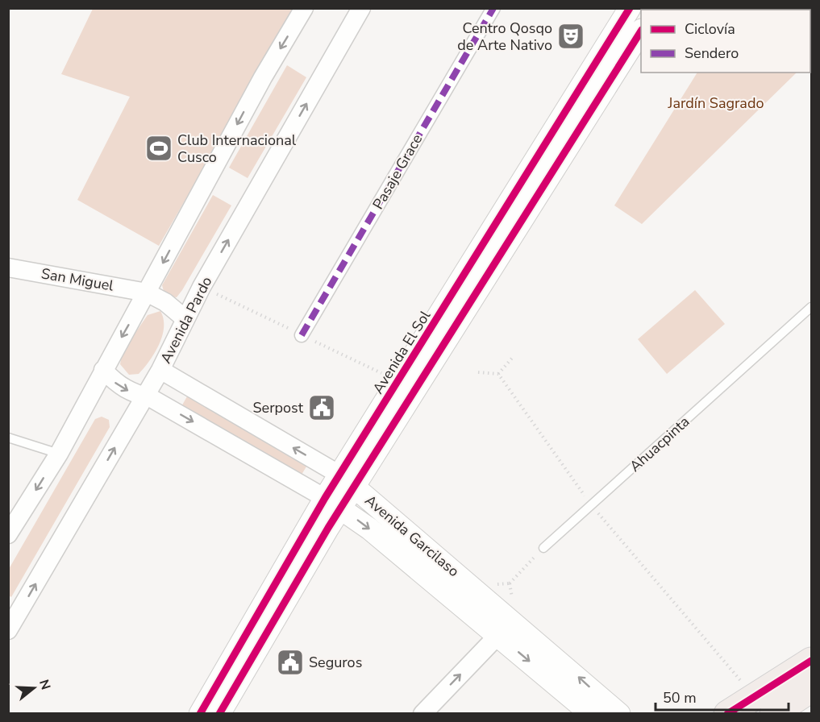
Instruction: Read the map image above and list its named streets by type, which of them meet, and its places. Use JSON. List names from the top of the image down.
{
  "streets": {
    "street": [
      "Pasaje Grace",
      "San Miguel",
      "Avenida Pardo",
      "Avenida El Sol",
      "Avenida Garcilaso"
    ],
    "lane": ["Ahuacpinta"]
  },
  "crossings": [
    ["Avenida Pardo", "Avenida Garcilaso"],
    ["Avenida El Sol", "Avenida Garcilaso"]
  ],
  "parks": ["Jardín Sagrado"],
  "places": {
    "theatre": ["Centro Qosqo de Arte Nativo"],
    "sports": ["Club Internacional Cusco"],
    "public building": ["Serpost", "Seguros"]
  },
  "legend": ["Ciclovía", "Sendero"],
  "scale_bar": "50 m",
  "north": "right"
}
